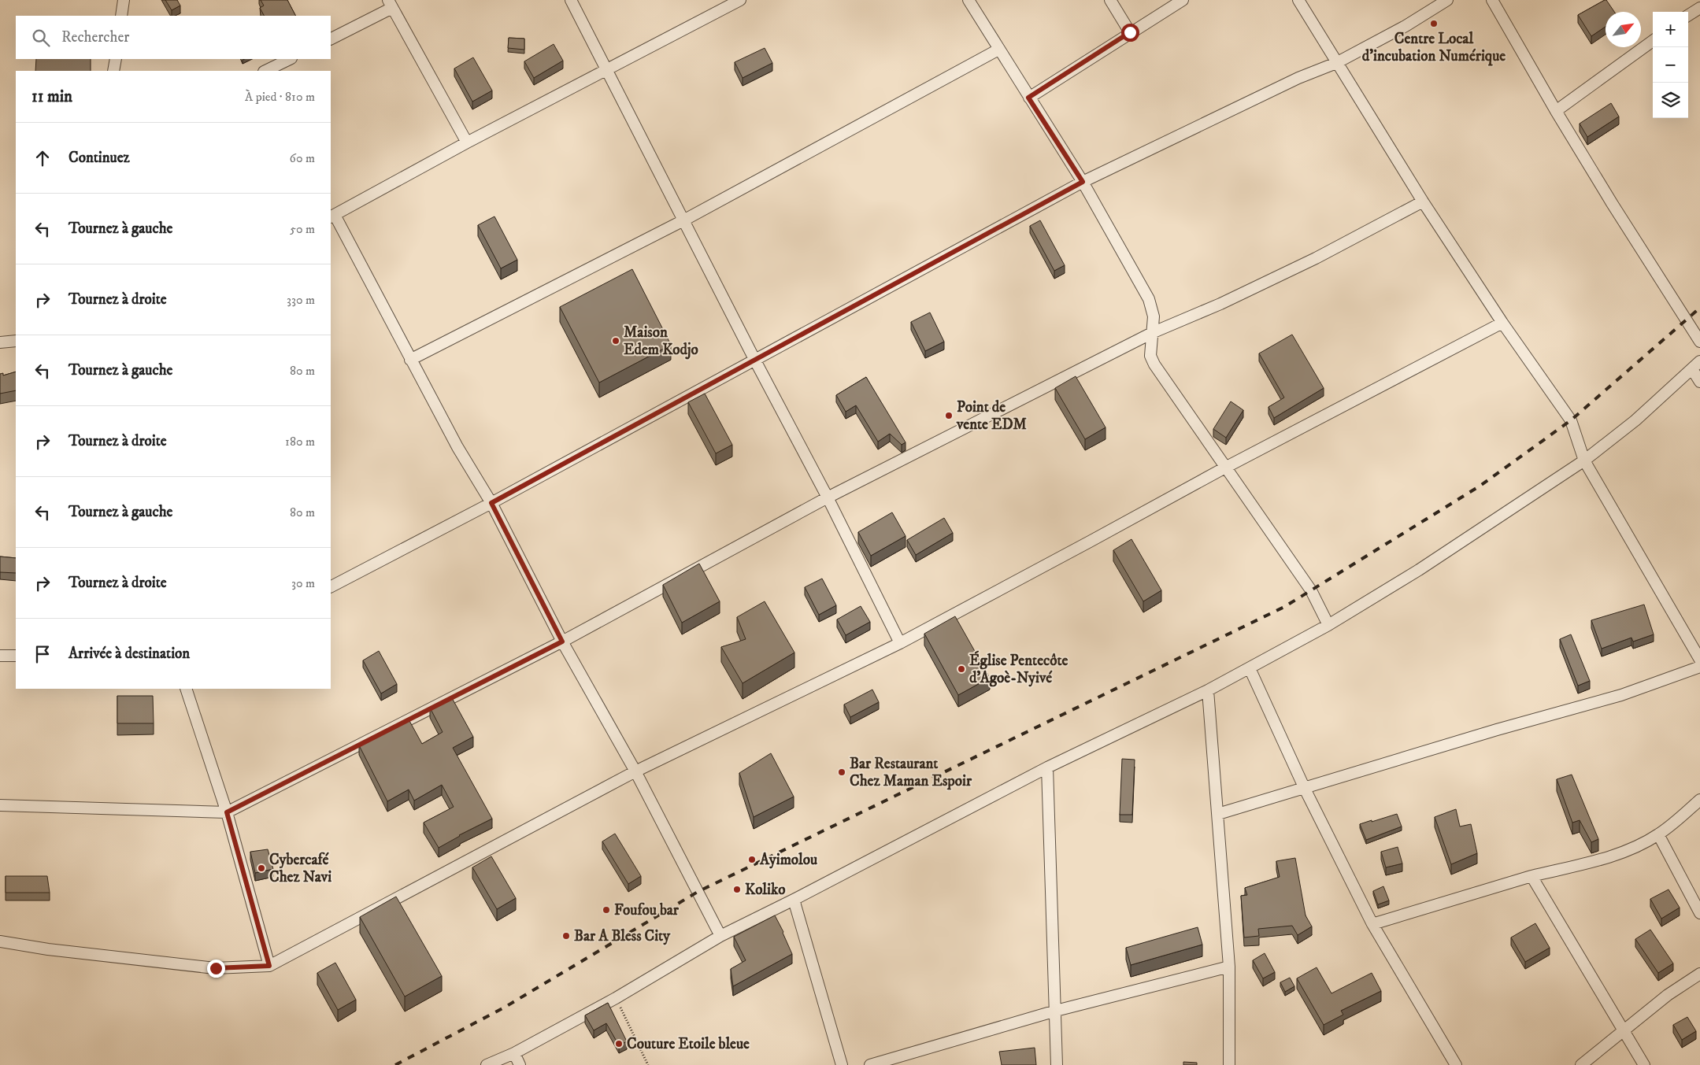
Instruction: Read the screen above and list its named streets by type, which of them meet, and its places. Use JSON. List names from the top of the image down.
{
  "places": [
    "Centre Local d'incubation Numérique",
    "Maison Edem Kodjo",
    "Point de vente EDM",
    "Église Pentecôte d'Agoè-Nyivé",
    "Bar Restaurant Chez Maman Espoir",
    "Ayimolou",
    "Cybercafé Chez Navi",
    "Koliko",
    "Foufou bar",
    "Bar A Bless City",
    "Couture Etoile bleue"
  ],
  "north": "top right",
  "page": {
    "map_buttons": ["+", "−"],
    "search": "Rechercher",
    "heading": ["11 min", "À pied · 810 m"],
    "list": [
      ["Continuez", "60 m"],
      ["Tournez à gauche", "50 m"],
      ["Tournez à droite", "330 m"],
      ["Tournez à gauche", "80 m"],
      ["Tournez à droite", "180 m"],
      ["Tournez à gauche", "80 m"],
      ["Tournez à droite", "30 m"],
      "Arrivée à destination"
    ]
  }
}
